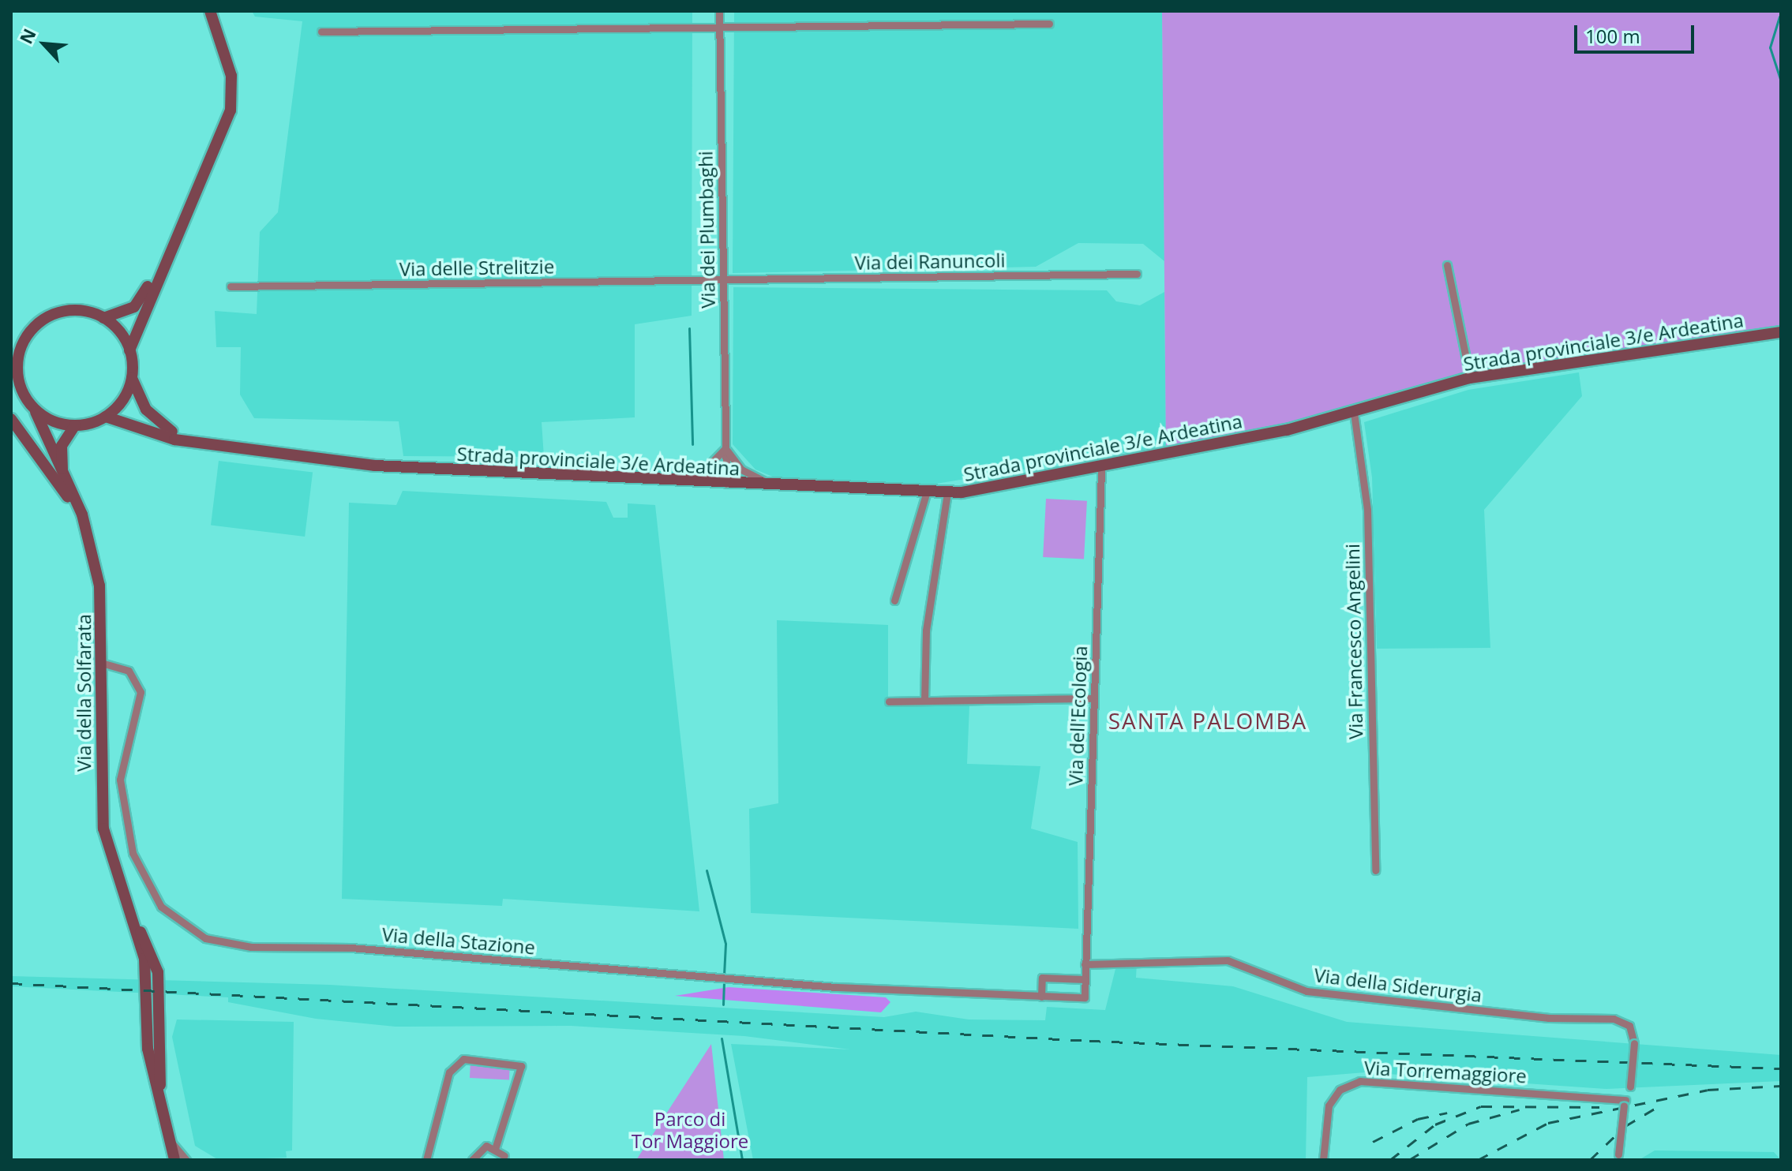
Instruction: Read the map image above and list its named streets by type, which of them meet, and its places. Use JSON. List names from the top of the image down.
{
  "streets": {
    "main road": ["Strada provinciale 3/e Ardeatina", "Via della Solfarata"],
    "street": [
      "Via dei Plumbaghi",
      "Via dei Ranuncoli",
      "Via delle Strelitzie",
      "Via Francesco Angelini",
      "Via dell'Ecologia",
      "Via della Stazione",
      "Via della Siderurgia",
      "Via Torremaggiore"
    ]
  },
  "crossings": [
    ["Via dei Plumbaghi", "Via dei Ranuncoli"],
    ["Via dei Plumbaghi", "Via delle Strelitzie"],
    ["Via dei Plumbaghi", "Strada provinciale 3/e Ardeatina"],
    ["Via dei Ranuncoli", "Via delle Strelitzie"],
    ["Strada provinciale 3/e Ardeatina", "Via Francesco Angelini"],
    ["Strada provinciale 3/e Ardeatina", "Via dell'Ecologia"],
    ["Via della Solfarata", "Via della Stazione"],
    ["Via dell'Ecologia", "Via della Siderurgia"],
    ["Via della Siderurgia", "Via Torremaggiore"]
  ],
  "districts": ["SANTA PALOMBA"],
  "parks": ["Parco di Tor Maggiore"],
  "scale_bar": "100 m",
  "north": "top left"
}
